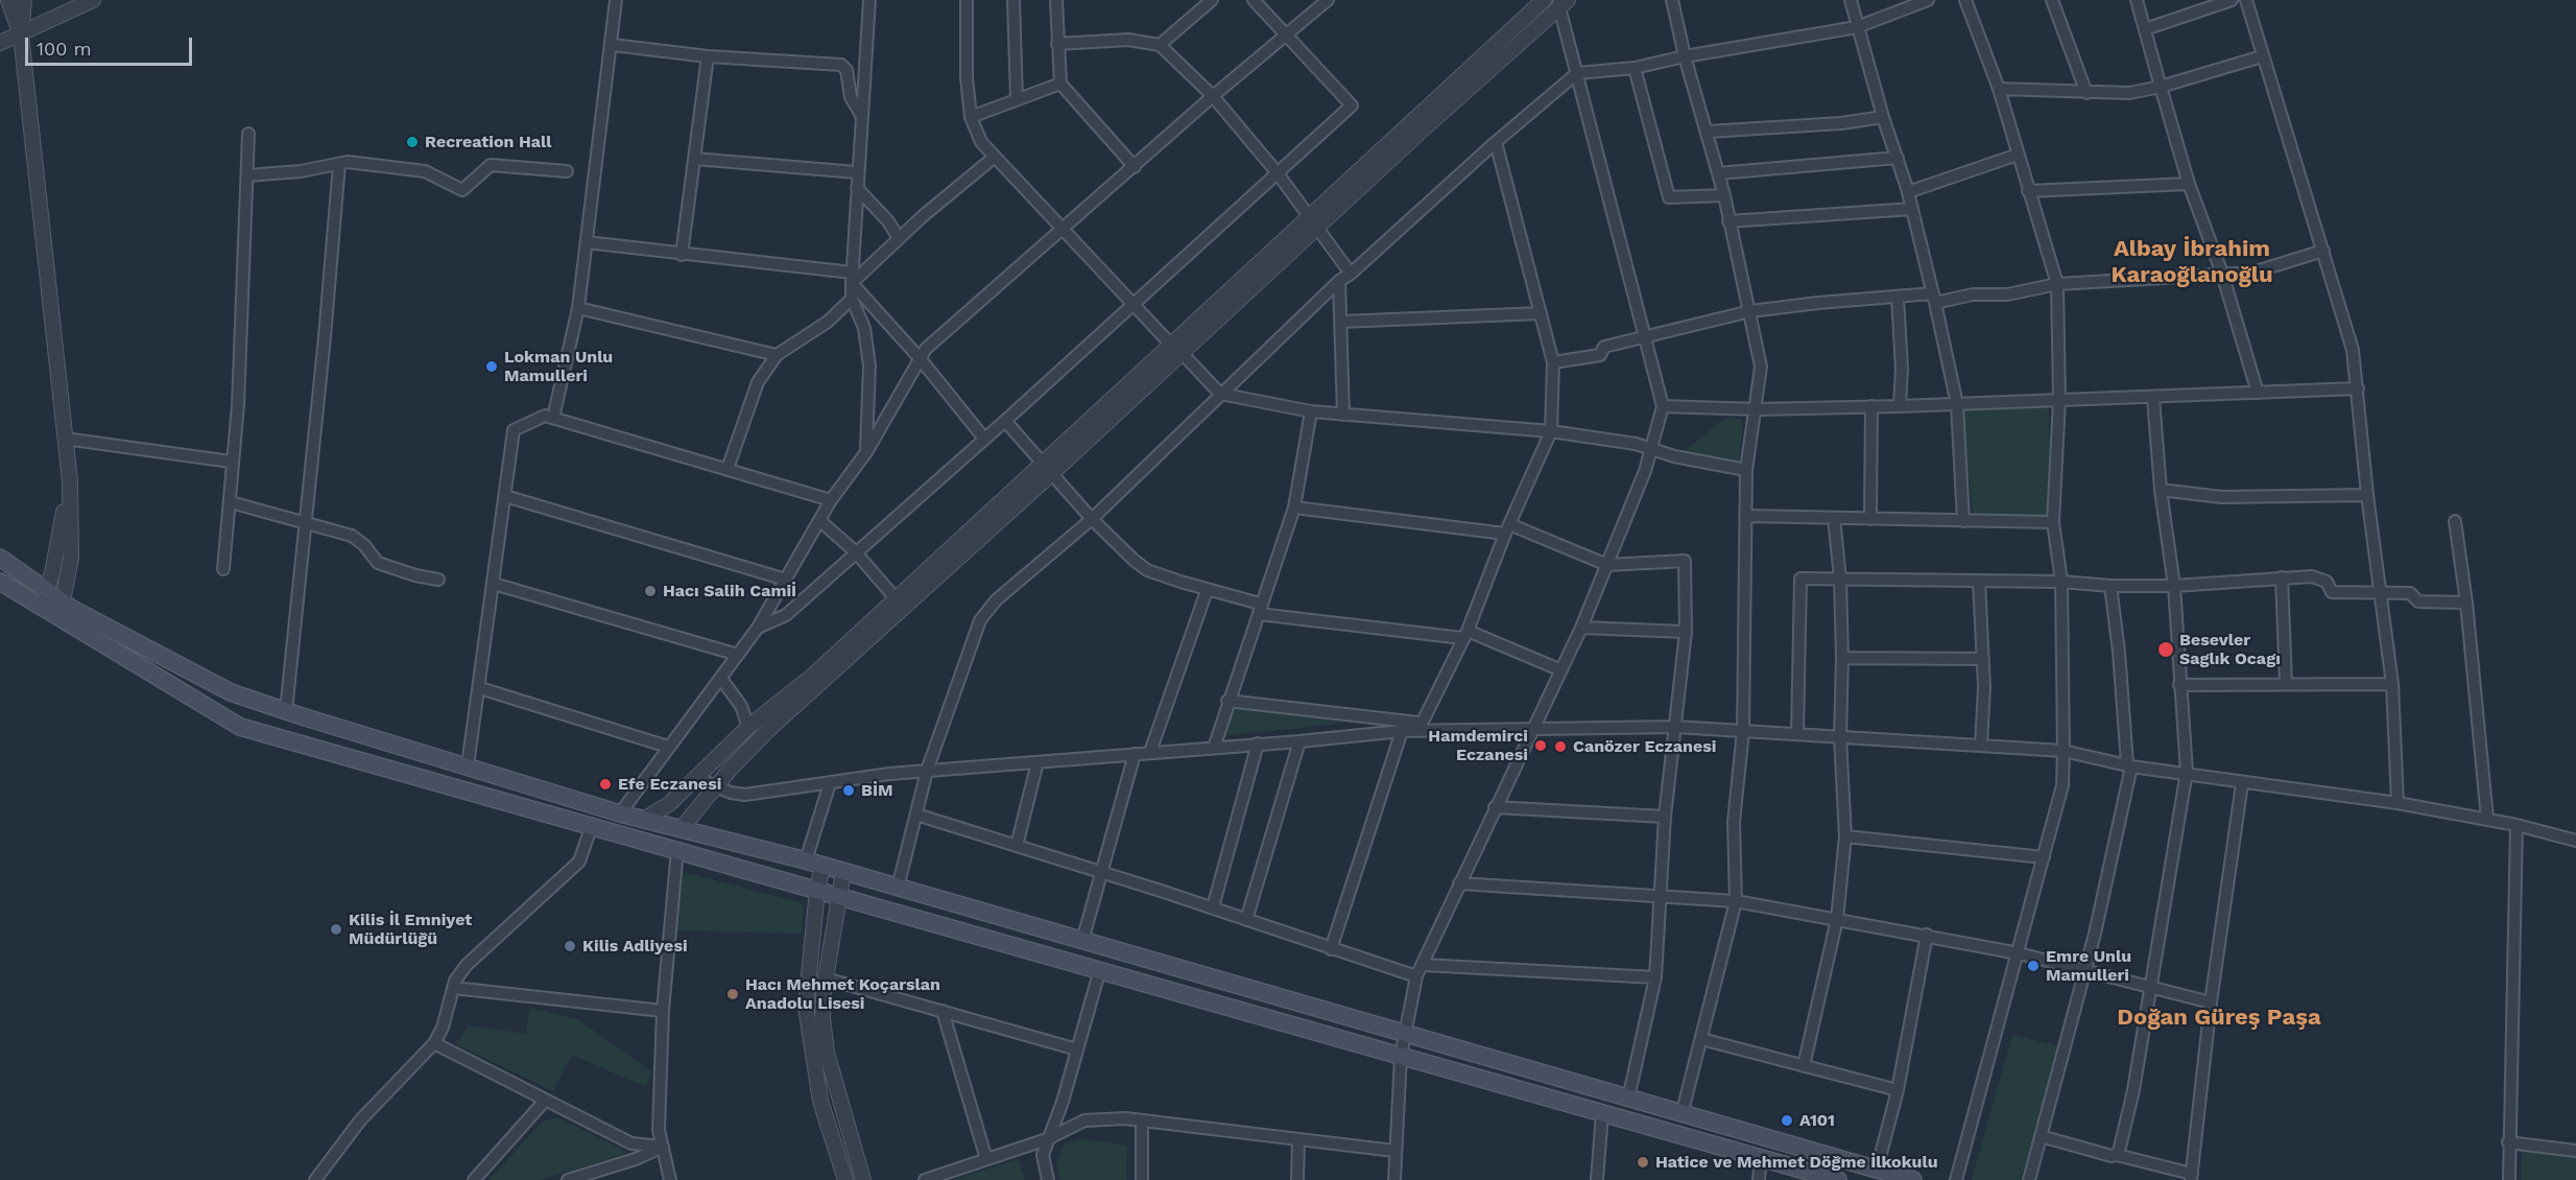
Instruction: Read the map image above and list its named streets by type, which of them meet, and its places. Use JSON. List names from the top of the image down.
{
  "districts": ["Albay İbrahim Karaoğlanoğlu", "Doğan Güreş Paşa"],
  "places": [
    "Recreation Hall",
    "Lokman Unlu Mamulleri",
    "Hacı Salih Camiİ",
    "Besevler Saglık Ocagı",
    "Hamdemirci Eczanesi",
    "Canözer Eczanesi",
    "Efe Eczanesi",
    "BİM",
    "Kilis İl Emniyet Müdürlüğü",
    "Kilis Adliyesi",
    "Emre Unlu Mamulleri",
    "Hacı Mehmet Koçarslan Anadolu Lisesi",
    "A101",
    "Hatice ve Mehmet Döğme İlkokulu"
  ],
  "scale_bar": "100 m"
}
